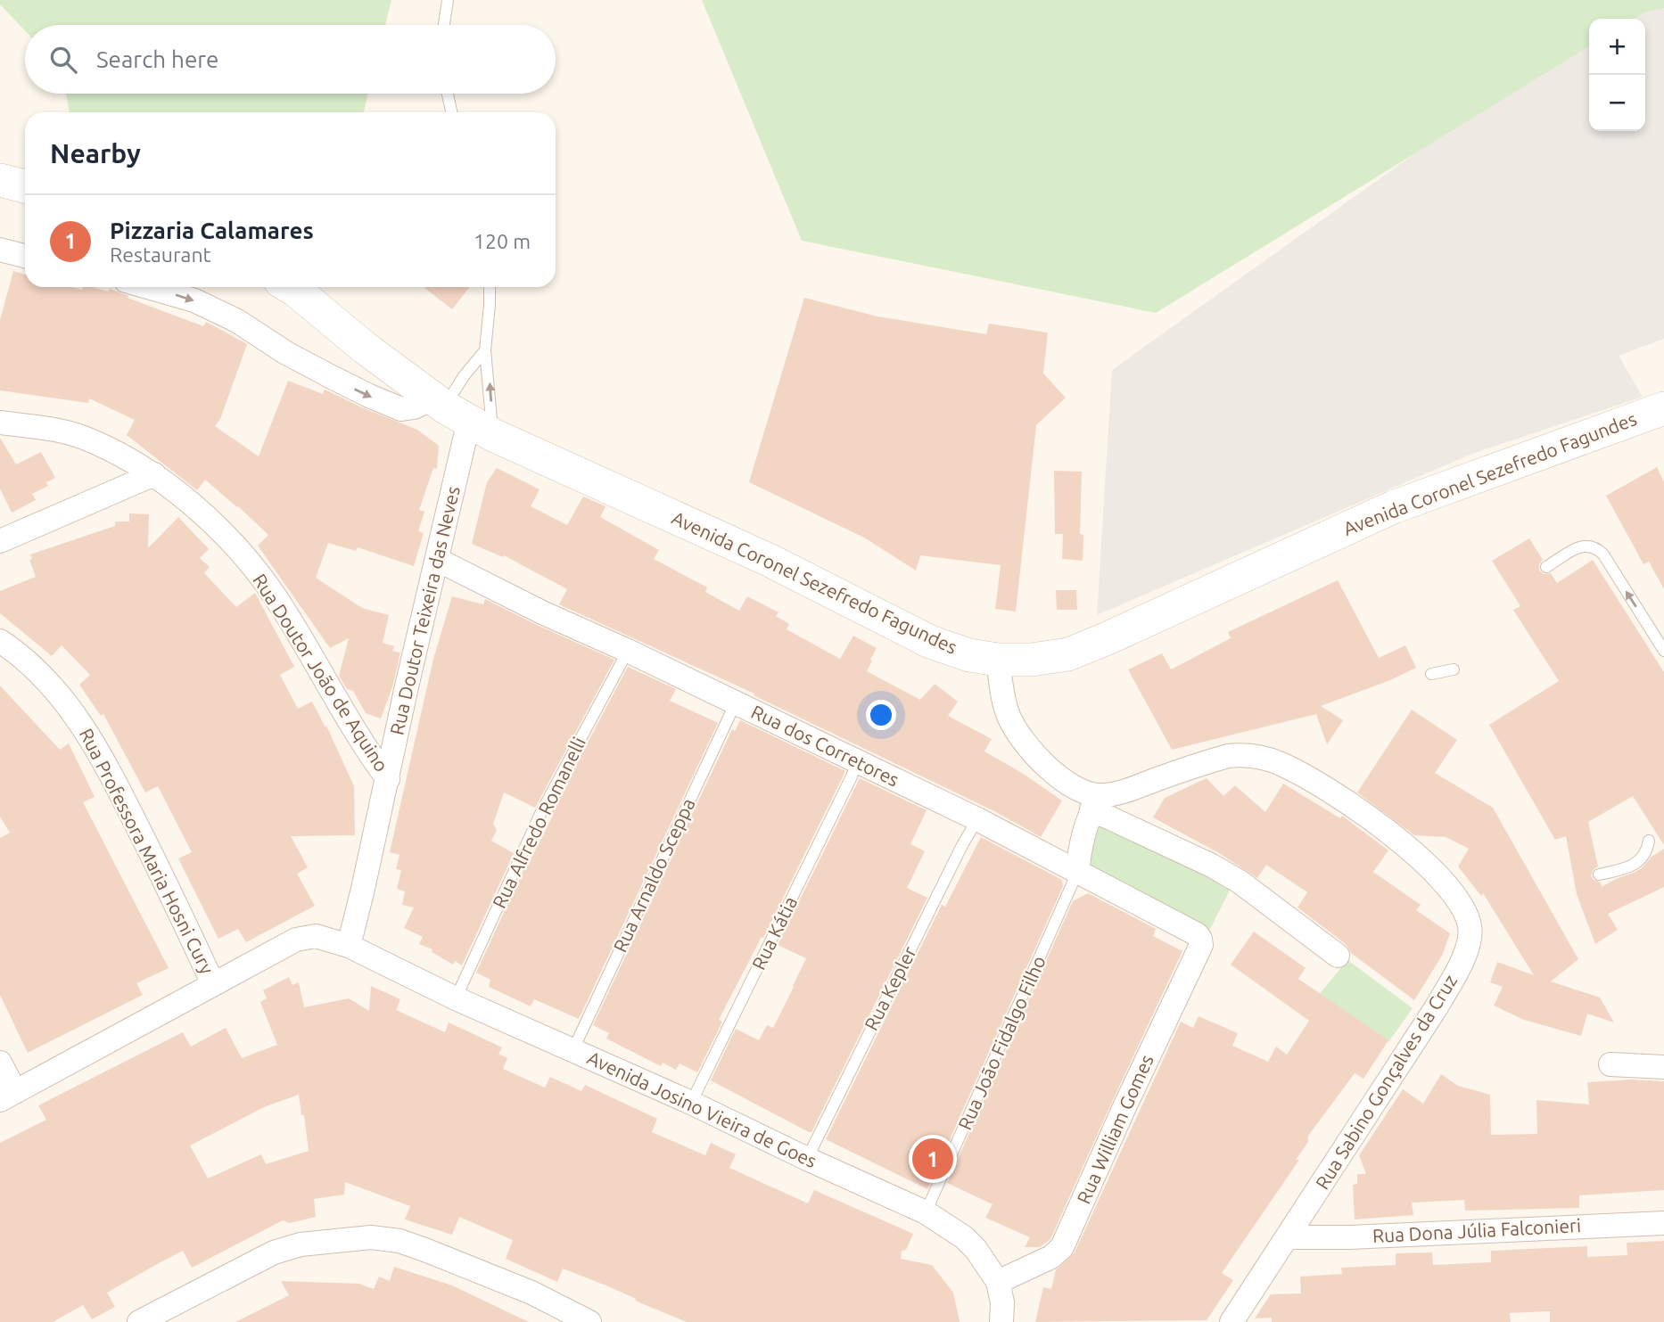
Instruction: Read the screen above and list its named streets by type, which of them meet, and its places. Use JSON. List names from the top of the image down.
{
  "streets": {
    "main road": ["Avenida Coronel Sezefredo Fagundes"],
    "street": [
      "Rua Doutor Teixeira das Neves",
      "Rua Doutor João de Aquino",
      "Rua dos Corretores",
      "Rua Professora Maria Hosni Cury",
      "Rua Sabino Gonçalves da Cruz",
      "Avenida Josino Vieira de Goes",
      "Rua William Gomes",
      "Rua Dona Júlia Falconieri"
    ],
    "lane": [
      "Rua Alfredo Romanelli",
      "Rua Arnaldo Sceppa",
      "Rua Kátia",
      "Rua Kepler",
      "Rua João Fidalgo Filho"
    ]
  },
  "crossings": [
    ["Avenida Coronel Sezefredo Fagundes", "Rua Doutor Teixeira das Neves"],
    ["Rua Doutor Teixeira das Neves", "Rua Doutor João de Aquino"],
    ["Rua Doutor Teixeira das Neves", "Rua dos Corretores"],
    ["Rua Doutor Teixeira das Neves", "Avenida Josino Vieira de Goes"],
    ["Rua dos Corretores", "Rua Alfredo Romanelli"],
    ["Rua dos Corretores", "Rua Arnaldo Sceppa"],
    ["Rua dos Corretores", "Rua Kátia"],
    ["Rua dos Corretores", "Rua Kepler"],
    ["Rua dos Corretores", "Rua João Fidalgo Filho"],
    ["Rua dos Corretores", "Rua William Gomes"],
    ["Rua Alfredo Romanelli", "Avenida Josino Vieira de Goes"],
    ["Rua Professora Maria Hosni Cury", "Avenida Josino Vieira de Goes"],
    ["Rua Arnaldo Sceppa", "Avenida Josino Vieira de Goes"],
    ["Rua Kátia", "Avenida Josino Vieira de Goes"],
    ["Rua Kepler", "Avenida Josino Vieira de Goes"],
    ["Rua João Fidalgo Filho", "Avenida Josino Vieira de Goes"],
    ["Rua Sabino Gonçalves da Cruz", "Rua Dona Júlia Falconieri"],
    ["Avenida Josino Vieira de Goes", "Rua William Gomes"]
  ],
  "page": {
    "map_buttons": ["+", "−"],
    "search": "Search here",
    "heading": "Nearby",
    "list": [
      {
        "mark": "1",
        "name": "Pizzaria Calamares",
        "note": "Restaurant",
        "value": "120 m"
      }
    ],
    "pins": "1"
  }
}
